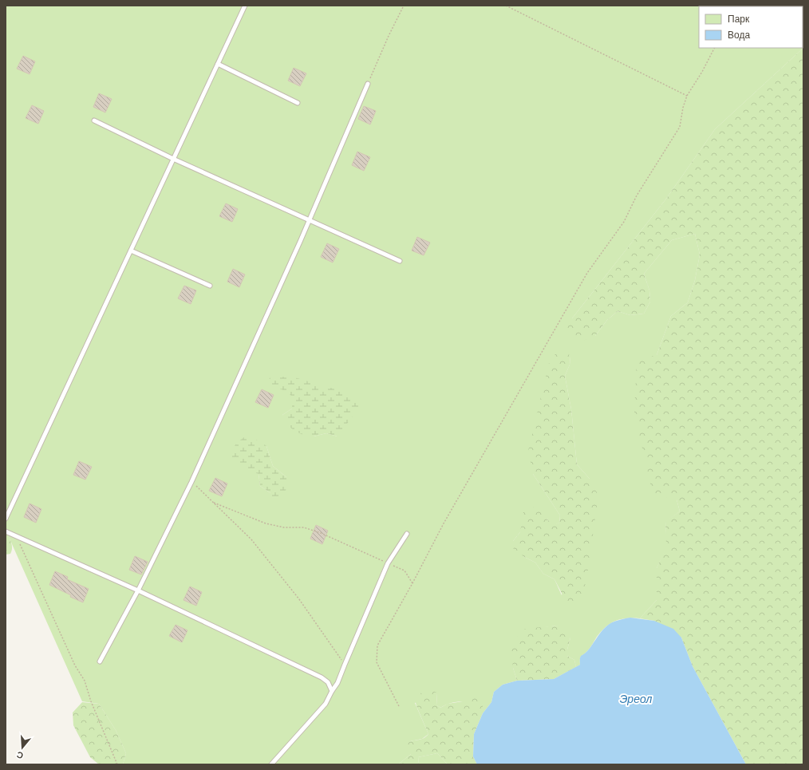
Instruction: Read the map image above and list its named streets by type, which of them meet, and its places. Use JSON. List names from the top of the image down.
{
  "water": ["Эреол"],
  "legend": ["Парк", "Вода"],
  "north": "bottom"
}
